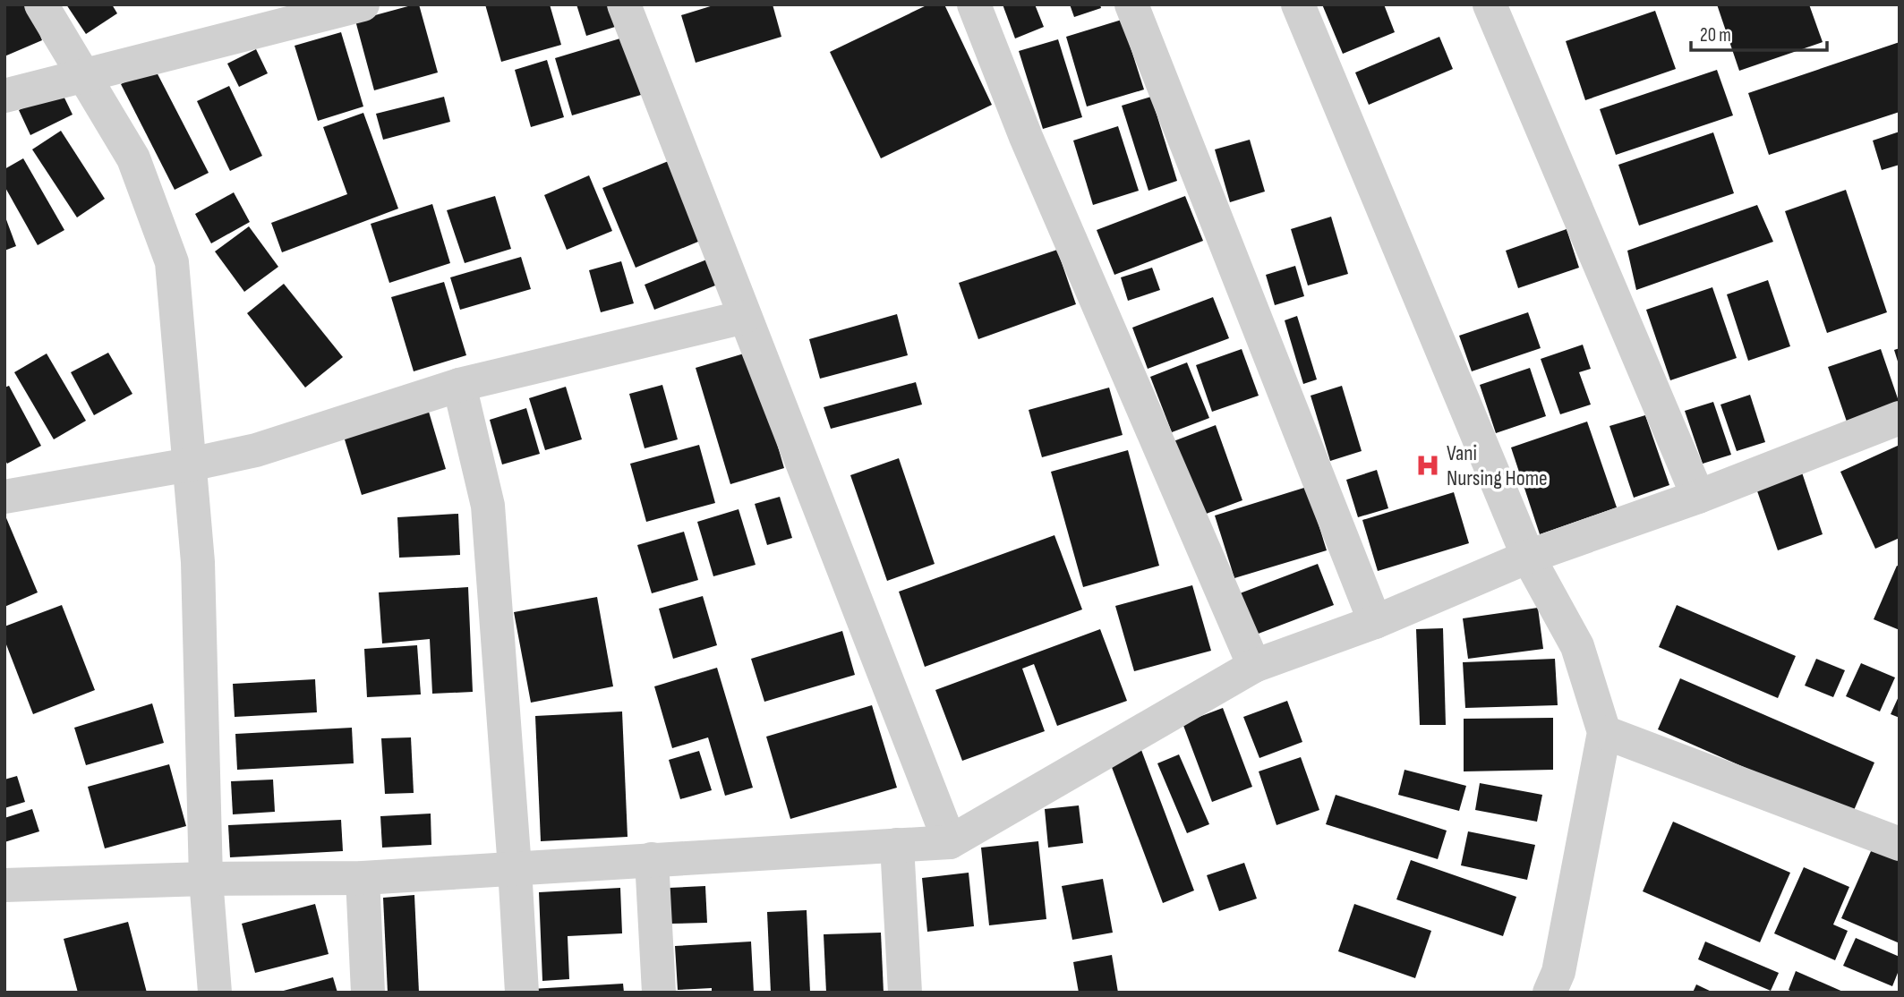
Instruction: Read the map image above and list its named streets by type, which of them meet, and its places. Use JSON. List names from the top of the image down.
{
  "places": {
    "hospital": ["Vani Nursing Home"]
  },
  "scale_bar": "20 m"
}
